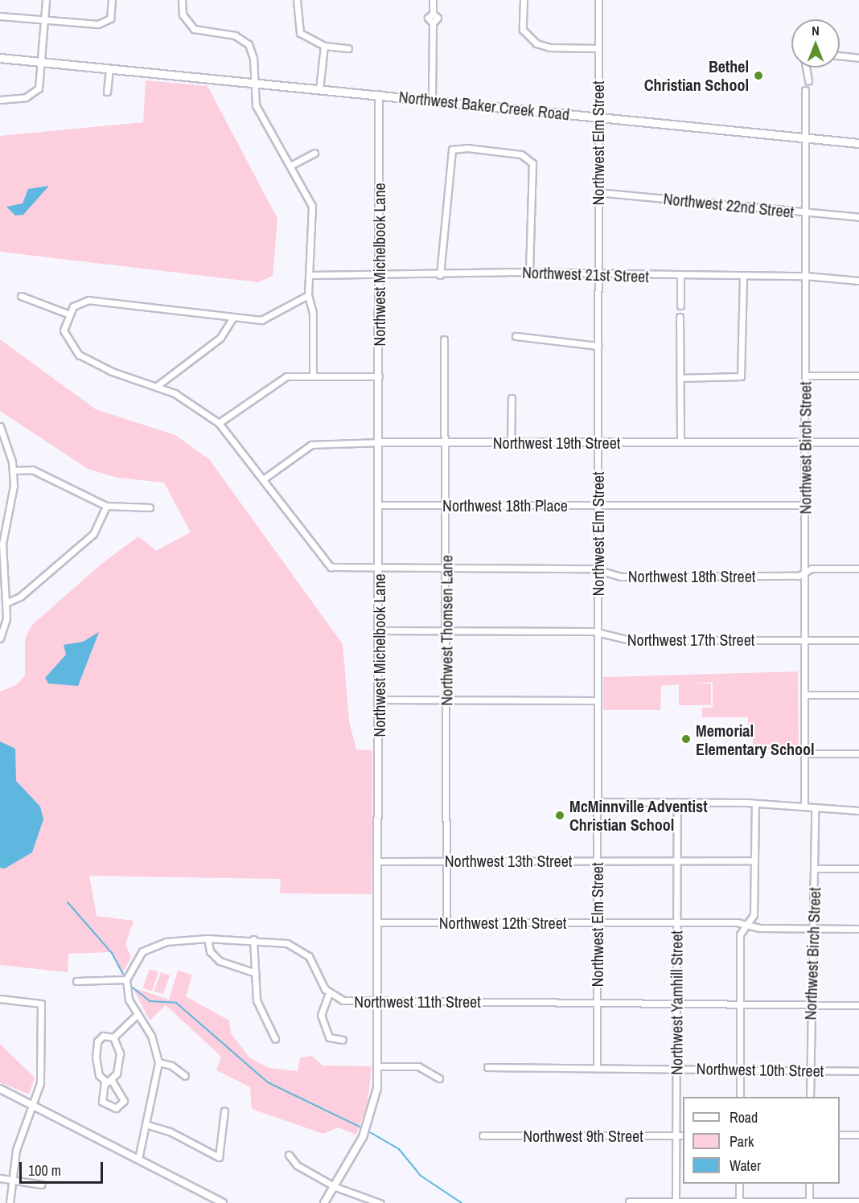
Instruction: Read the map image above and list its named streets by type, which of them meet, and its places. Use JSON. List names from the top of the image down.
{
  "streets": {
    "main road": ["Northwest Baker Creek Road"],
    "street": [
      "Northwest Elm Street",
      "Northwest 22nd Street",
      "Northwest Michelbook Lane",
      "Northwest 21st Street",
      "Northwest 19th Street",
      "Northwest Birch Street",
      "Northwest 18th Place",
      "Northwest 18th Street",
      "Northwest Thomsen Lane",
      "Northwest 17th Street",
      "Northwest 13th Street",
      "Northwest 12th Street",
      "Northwest 11th Street",
      "Northwest Yamhill Street",
      "Northwest 10th Street",
      "Northwest 9th Street"
    ]
  },
  "crossings": [
    ["Northwest Baker Creek Road", "Northwest Elm Street"],
    ["Northwest Baker Creek Road", "Northwest Michelbook Lane"],
    ["Northwest Baker Creek Road", "Northwest Birch Street"],
    ["Northwest Elm Street", "Northwest 22nd Street"],
    ["Northwest Elm Street", "Northwest 21st Street"],
    ["Northwest Elm Street", "Northwest 19th Street"],
    ["Northwest Elm Street", "Northwest 18th Place"],
    ["Northwest Elm Street", "Northwest 18th Street"],
    ["Northwest Elm Street", "Northwest 17th Street"],
    ["Northwest Elm Street", "Northwest 13th Street"],
    ["Northwest Elm Street", "Northwest 12th Street"],
    ["Northwest Elm Street", "Northwest 11th Street"],
    ["Northwest Elm Street", "Northwest 10th Street"],
    ["Northwest 22nd Street", "Northwest Birch Street"],
    ["Northwest Michelbook Lane", "Northwest 21st Street"],
    ["Northwest Michelbook Lane", "Northwest 19th Street"],
    ["Northwest Michelbook Lane", "Northwest 18th Place"],
    ["Northwest Michelbook Lane", "Northwest 18th Street"],
    ["Northwest Michelbook Lane", "Northwest 17th Street"],
    ["Northwest Michelbook Lane", "Northwest 13th Street"],
    ["Northwest Michelbook Lane", "Northwest 12th Street"],
    ["Northwest Michelbook Lane", "Northwest 11th Street"],
    ["Northwest 21st Street", "Northwest Birch Street"],
    ["Northwest 19th Street", "Northwest Birch Street"],
    ["Northwest 19th Street", "Northwest 18th Street"],
    ["Northwest 19th Street", "Northwest Thomsen Lane"],
    ["Northwest Birch Street", "Northwest 18th Place"],
    ["Northwest Birch Street", "Northwest 18th Street"],
    ["Northwest Birch Street", "Northwest 17th Street"],
    ["Northwest Birch Street", "Northwest 12th Street"],
    ["Northwest Birch Street", "Northwest 11th Street"],
    ["Northwest Birch Street", "Northwest 10th Street"],
    ["Northwest 18th Place", "Northwest Thomsen Lane"],
    ["Northwest 18th Street", "Northwest Thomsen Lane"],
    ["Northwest Thomsen Lane", "Northwest 17th Street"],
    ["Northwest Thomsen Lane", "Northwest 13th Street"],
    ["Northwest Thomsen Lane", "Northwest 12th Street"],
    ["Northwest 13th Street", "Northwest Yamhill Street"],
    ["Northwest 12th Street", "Northwest Yamhill Street"],
    ["Northwest 11th Street", "Northwest Yamhill Street"],
    ["Northwest Yamhill Street", "Northwest 10th Street"],
    ["Northwest Yamhill Street", "Northwest 9th Street"]
  ],
  "places": ["Bethel Christian School", "Memorial Elementary School", "McMinnville Adventist Christian School"],
  "legend": ["Road", "Park", "Water"],
  "scale_bar": "100 m",
  "north": "top"
}
